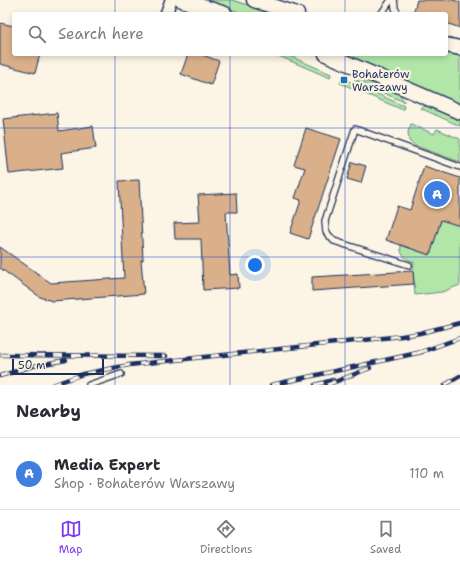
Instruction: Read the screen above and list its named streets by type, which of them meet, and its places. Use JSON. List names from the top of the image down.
{
  "places": {
    "transit": ["Bohaterów Warszawy"]
  },
  "scale_bar": "50 m",
  "page": {
    "search": "Search here",
    "pins": "A",
    "scale": "50 m",
    "heading": "Nearby",
    "list": [
      {
        "mark": "A",
        "name": "Media Expert",
        "note": "Shop · Bohaterów Warszawy",
        "value": "110 m"
      }
    ],
    "nav": ["Map", "Directions", "Saved"]
  }
}
